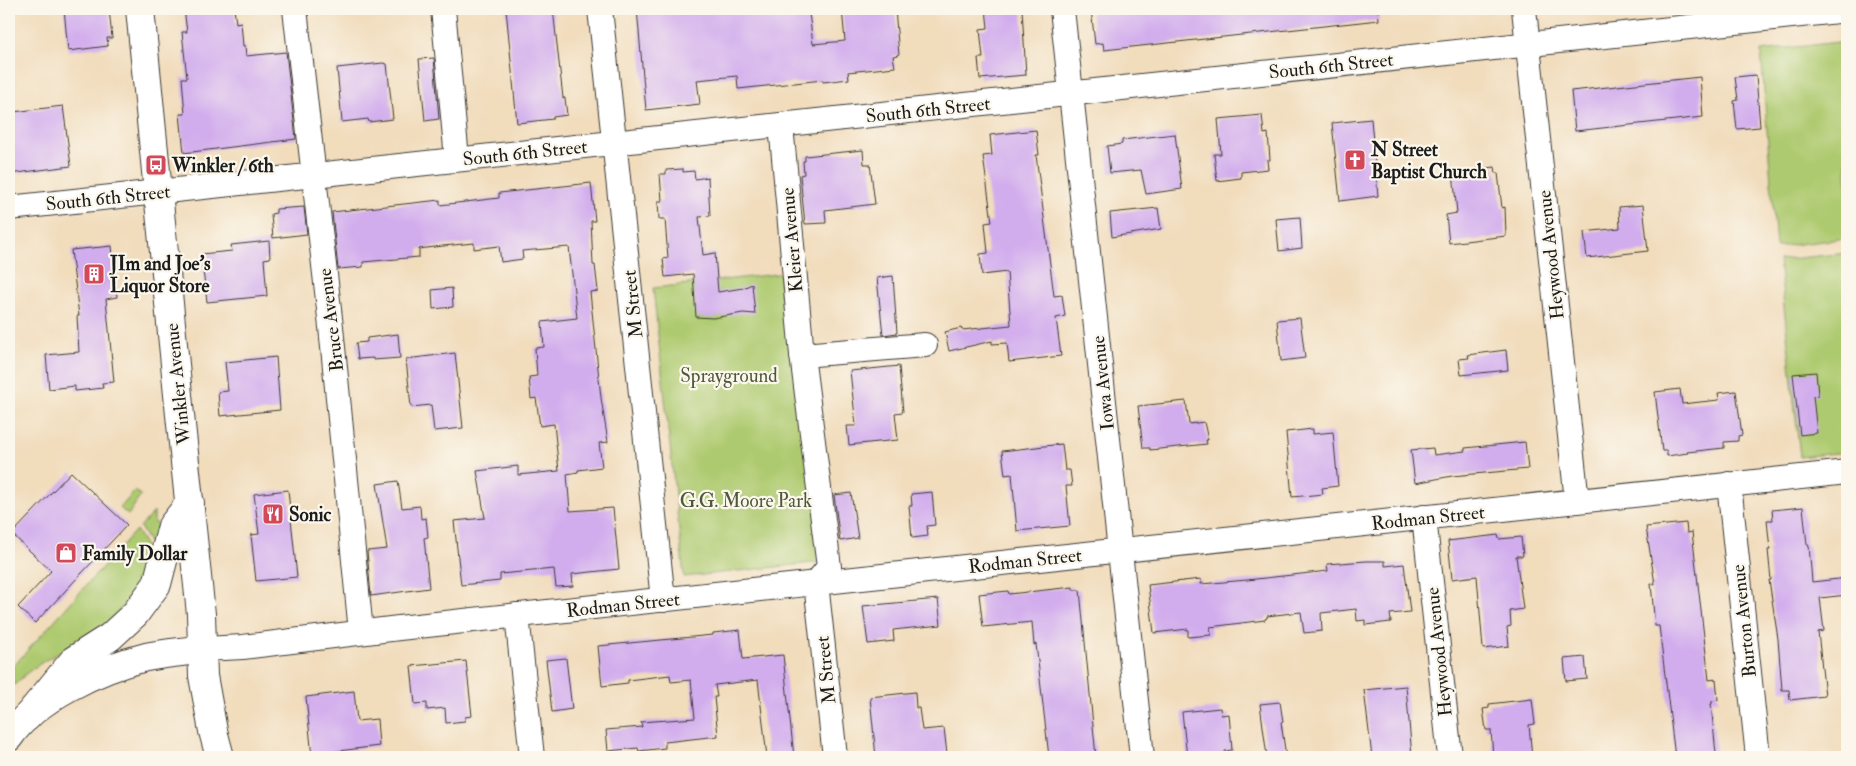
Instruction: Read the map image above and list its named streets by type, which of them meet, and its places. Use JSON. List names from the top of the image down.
{
  "streets": {
    "main road": ["Winkler Avenue"],
    "street": [
      "South 6th Street",
      "Kleier Avenue",
      "Heywood Avenue",
      "M Street",
      "Bruce Avenue",
      "Iowa Avenue",
      "Rodman Street",
      "Burton Avenue"
    ]
  },
  "crossings": [
    ["South 6th Street", "Kleier Avenue"],
    ["South 6th Street", "Heywood Avenue"],
    ["South 6th Street", "M Street"],
    ["South 6th Street", "Bruce Avenue"],
    ["South 6th Street", "Iowa Avenue"],
    ["South 6th Street", "Winkler Avenue"],
    ["Kleier Avenue", "M Street"],
    ["Kleier Avenue", "Rodman Street"],
    ["Heywood Avenue", "Rodman Street"],
    ["M Street", "Rodman Street"],
    ["Bruce Avenue", "Rodman Street"],
    ["Iowa Avenue", "Rodman Street"],
    ["Winkler Avenue", "Rodman Street"],
    ["Rodman Street", "Burton Avenue"]
  ],
  "parks": ["Sprayground", "G.G. Moore Park"],
  "places": {
    "church": ["N Street Baptist Church"],
    "bus stop": ["Winkler / 6th"],
    "building": ["JIm and Joe's Liquor Store"],
    "restaurant": ["Sonic"],
    "shop": ["Family Dollar"]
  }
}
